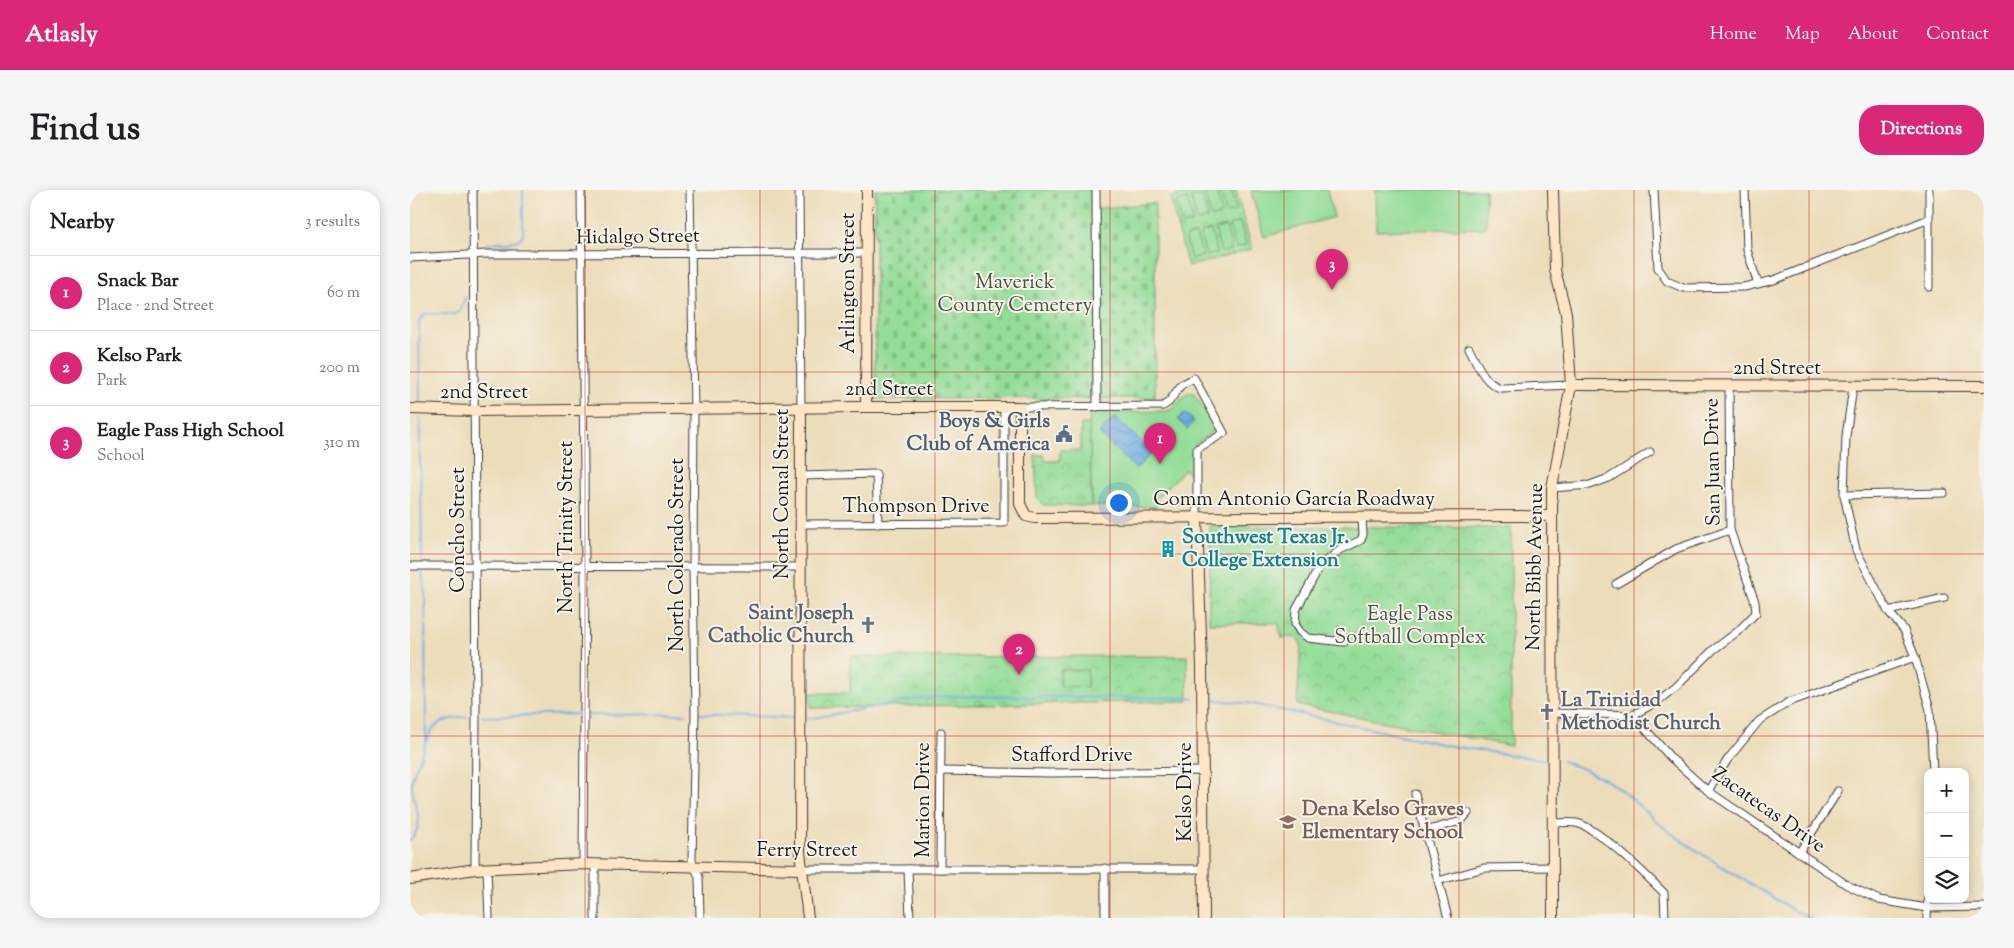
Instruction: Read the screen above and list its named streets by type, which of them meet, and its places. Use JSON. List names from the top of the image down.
{
  "streets": {
    "street": [
      "Hidalgo Street",
      "Arlington Street",
      "2nd Street",
      "San Juan Drive",
      "North Comal Street",
      "Comm Antonio García Roadway",
      "Thompson Drive",
      "North Trinity Street",
      "Concho Street",
      "North Colorado Street",
      "North Bibb Avenue",
      "Stafford Drive",
      "Kelso Drive",
      "Marion Drive",
      "Zacatecas Drive",
      "Ferry Street"
    ]
  },
  "crossings": [
    ["Hidalgo Street", "Arlington Street"],
    ["Hidalgo Street", "North Comal Street"],
    ["Hidalgo Street", "North Trinity Street"],
    ["Hidalgo Street", "Concho Street"],
    ["Hidalgo Street", "North Colorado Street"],
    ["Arlington Street", "2nd Street"],
    ["2nd Street", "San Juan Drive"],
    ["2nd Street", "North Comal Street"],
    ["2nd Street", "Comm Antonio García Roadway"],
    ["2nd Street", "Thompson Drive"],
    ["2nd Street", "North Trinity Street"],
    ["2nd Street", "Concho Street"],
    ["2nd Street", "North Colorado Street"],
    ["2nd Street", "North Bibb Avenue"],
    ["2nd Street", "Kelso Drive"],
    ["San Juan Drive", "Zacatecas Drive"],
    ["North Comal Street", "Thompson Drive"],
    ["North Comal Street", "Ferry Street"],
    ["Comm Antonio García Roadway", "North Bibb Avenue"],
    ["Comm Antonio García Roadway", "Kelso Drive"],
    ["North Trinity Street", "Ferry Street"],
    ["Concho Street", "Ferry Street"],
    ["North Colorado Street", "Ferry Street"],
    ["Stafford Drive", "Kelso Drive"],
    ["Stafford Drive", "Marion Drive"],
    ["Kelso Drive", "Ferry Street"],
    ["Marion Drive", "Ferry Street"]
  ],
  "parks": ["Maverick County Cemetery", "Eagle Pass Softball Complex"],
  "places": {
    "public building": ["Boys & Girls Club of America"],
    "building": ["Southwest Texas Jr. College Extension"],
    "church": ["Saint Joseph Catholic Church", "La Trinidad Methodist Church"],
    "school or university": ["Dena Kelso Graves Elementary School"]
  },
  "page": {
    "header": "Atlasly",
    "nav": [
      "Home",
      "Map",
      "About",
      "Contact"
    ],
    "title": "Find us",
    "buttons": "Directions",
    "heading": ["Nearby", "3 results"],
    "pins": ["3", "1", "2"],
    "list": [
      {
        "mark": "1",
        "name": "Snack Bar",
        "note": "Place · 2nd Street",
        "value": "60 m"
      },
      {
        "mark": "2",
        "name": "Kelso Park",
        "note": "Park",
        "value": "200 m"
      },
      {
        "mark": "3",
        "name": "Eagle Pass High School",
        "note": "School",
        "value": "310 m"
      }
    ],
    "map_buttons": ["+", "−"]
  }
}
